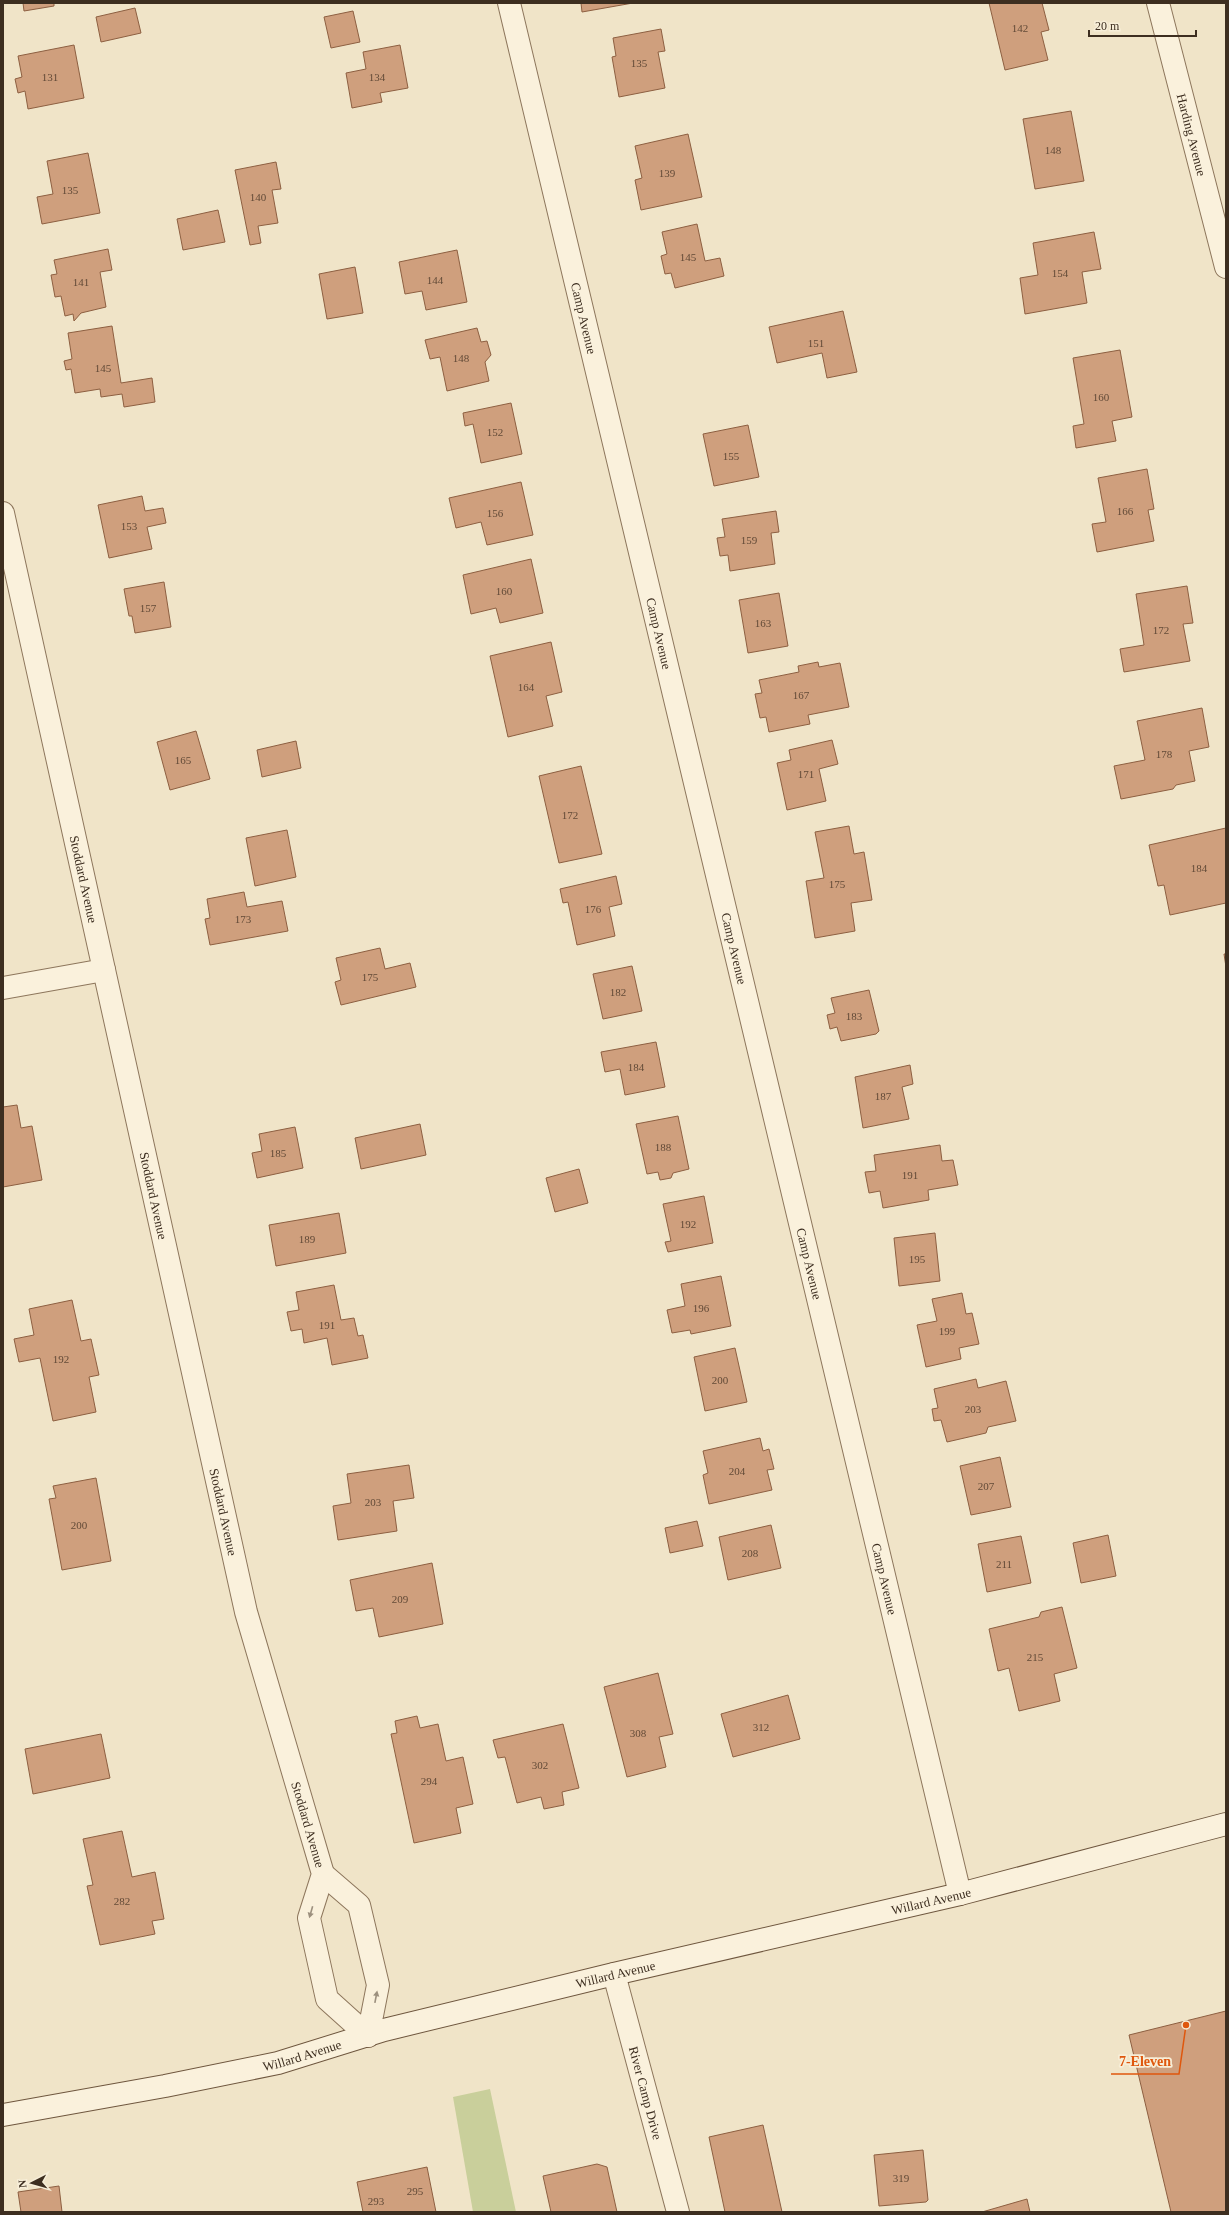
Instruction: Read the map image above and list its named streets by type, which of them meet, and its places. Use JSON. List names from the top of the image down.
{
  "streets": {
    "street": [
      "Harding Avenue",
      "Camp Avenue",
      "Stoddard Avenue",
      "Willard Avenue",
      "River Camp Drive"
    ]
  },
  "crossings": [
    ["Camp Avenue", "Willard Avenue"],
    ["Stoddard Avenue", "Willard Avenue"],
    ["Willard Avenue", "River Camp Drive"]
  ],
  "places": ["7-Eleven"],
  "house_numbers": [
    "142",
    "135",
    "131",
    "134",
    "148",
    "139",
    "135",
    "140",
    "145",
    "154",
    "144",
    "141",
    "151",
    "148",
    "145",
    "160",
    "152",
    "155",
    "166",
    "156",
    "153",
    "159",
    "160",
    "157",
    "163",
    "172",
    "164",
    "167",
    "178",
    "165",
    "171",
    "172",
    "184",
    "175",
    "176",
    "173",
    "175",
    "182",
    "183",
    "184",
    "187",
    "188",
    "185",
    "191",
    "192",
    "189",
    "195",
    "196",
    "191",
    "199",
    "192",
    "200",
    "203",
    "204",
    "207",
    "203",
    "200",
    "208",
    "211",
    "209",
    "215",
    "312",
    "308",
    "302",
    "294",
    "282",
    "319",
    "295",
    "293"
  ],
  "scale_bar": "20 m",
  "north": "left"
}
